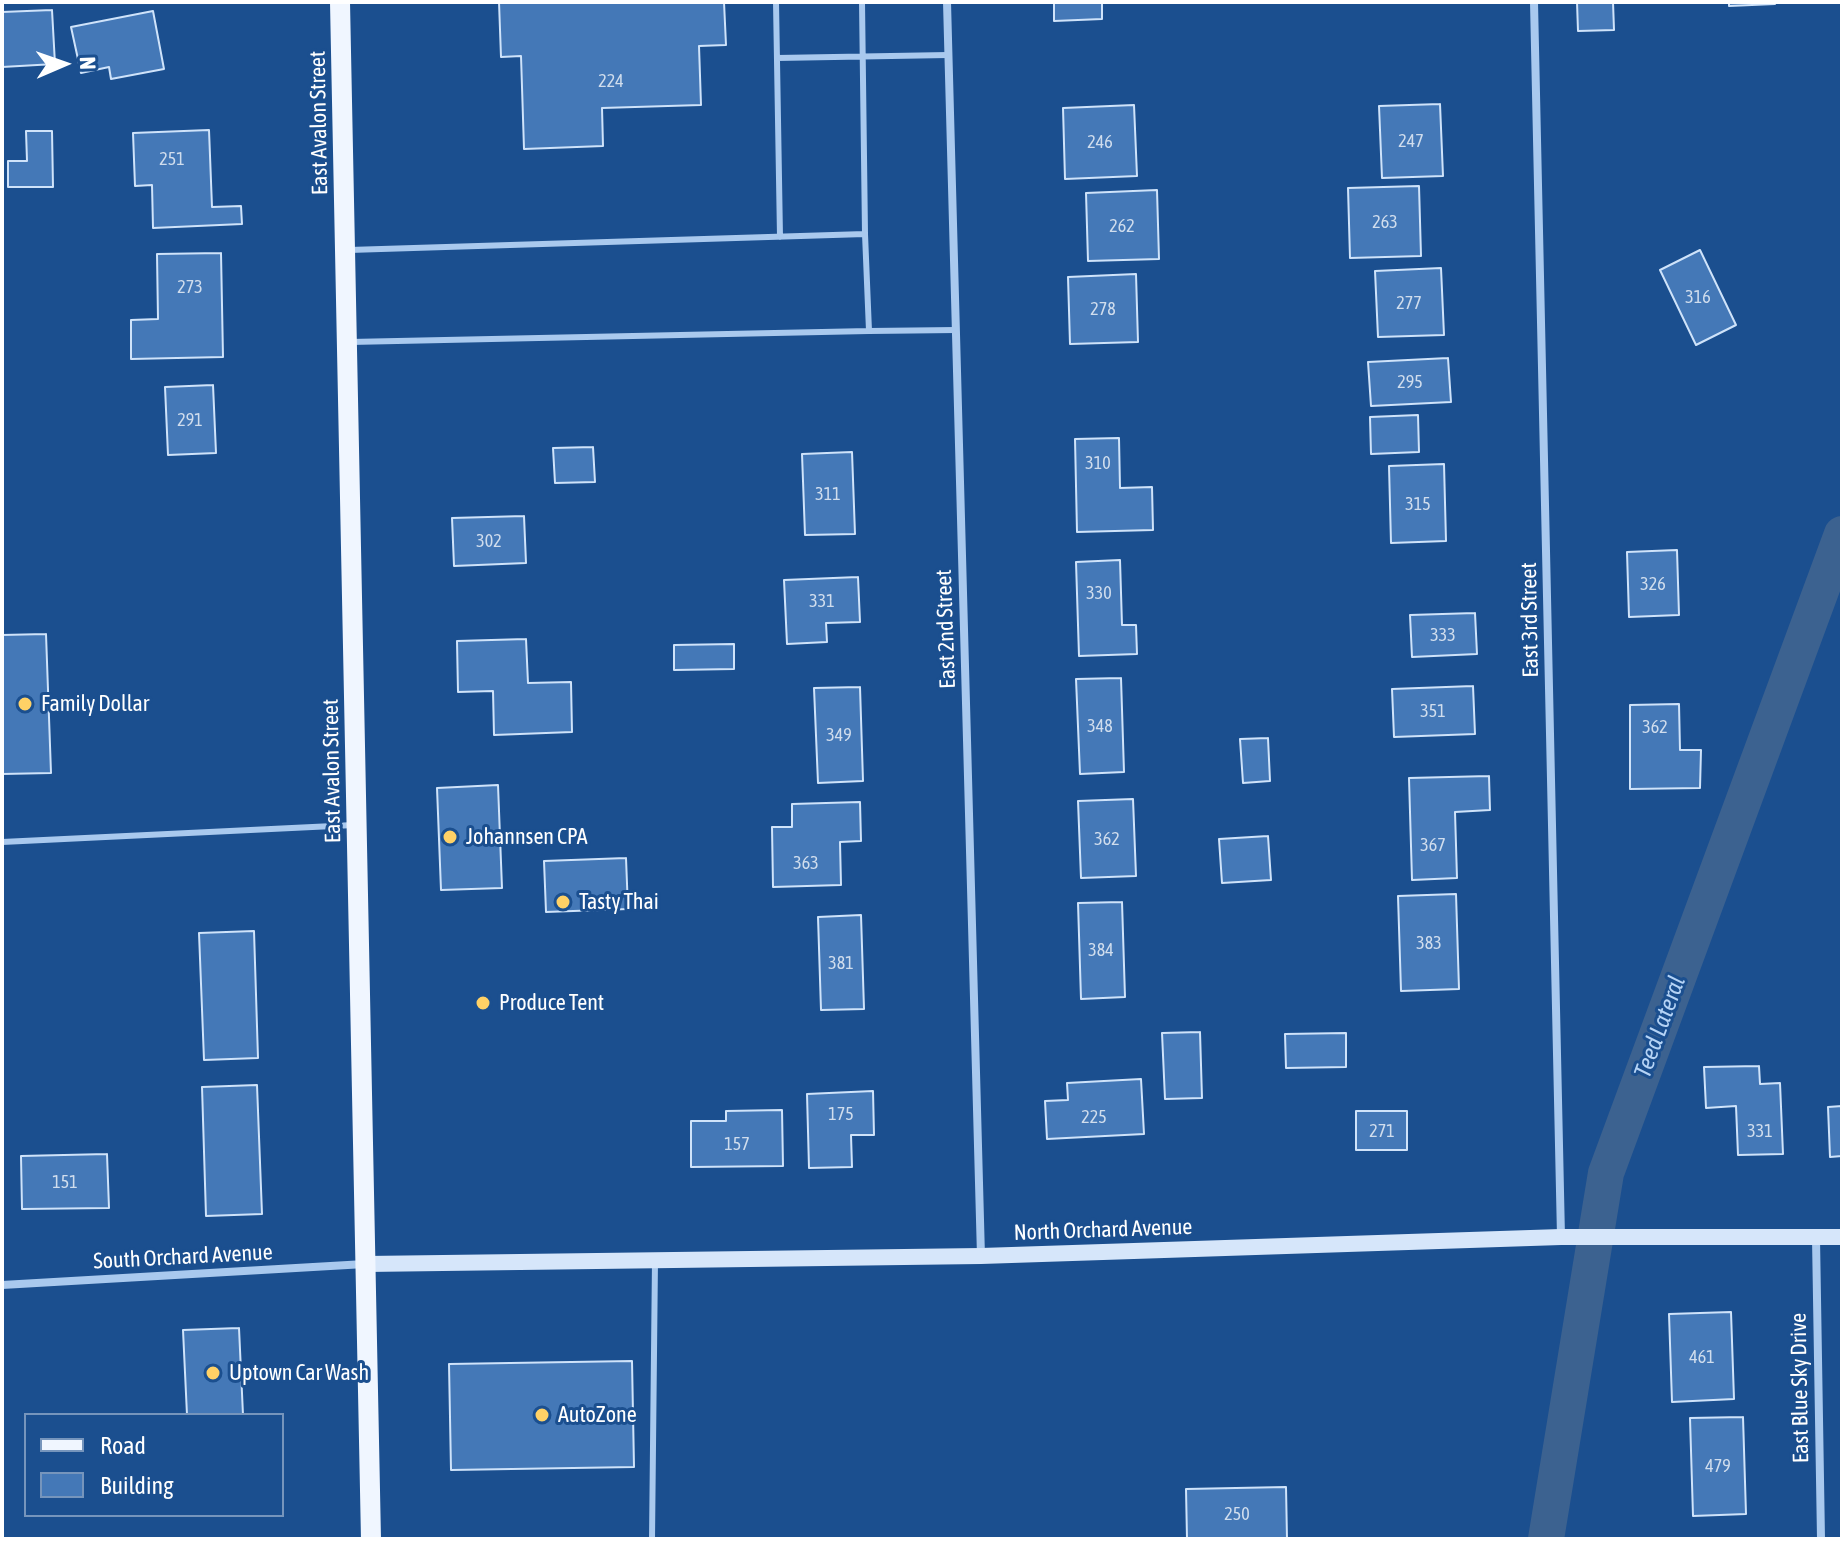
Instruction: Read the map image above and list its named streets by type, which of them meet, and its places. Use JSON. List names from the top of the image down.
{
  "streets": {
    "main road": ["East Avalon Street"],
    "street": [
      "East 3rd Street",
      "East 2nd Street",
      "North Orchard Avenue",
      "South Orchard Avenue",
      "East Blue Sky Drive"
    ]
  },
  "crossings": [
    ["East Avalon Street", "North Orchard Avenue"],
    ["East Avalon Street", "South Orchard Avenue"],
    ["East 3rd Street", "North Orchard Avenue"],
    ["East 2nd Street", "North Orchard Avenue"],
    ["North Orchard Avenue", "South Orchard Avenue"],
    ["North Orchard Avenue", "East Blue Sky Drive"]
  ],
  "water": ["Teed Lateral"],
  "places": [
    "Family Dollar",
    "Johannsen CPA",
    "Tasty Thai",
    "Produce Tent",
    "Uptown Car Wash",
    "AutoZone"
  ],
  "house_numbers": [
    "224",
    "247",
    "246",
    "251",
    "263",
    "262",
    "273",
    "316",
    "277",
    "278",
    "295",
    "291",
    "310",
    "311",
    "315",
    "302",
    "326",
    "330",
    "331",
    "333",
    "351",
    "348",
    "362",
    "349",
    "362",
    "367",
    "363",
    "383",
    "384",
    "381",
    "175",
    "225",
    "271",
    "331",
    "157",
    "151",
    "461",
    "479",
    "250"
  ],
  "legend": ["Road", "Building"],
  "north": "right"
}
